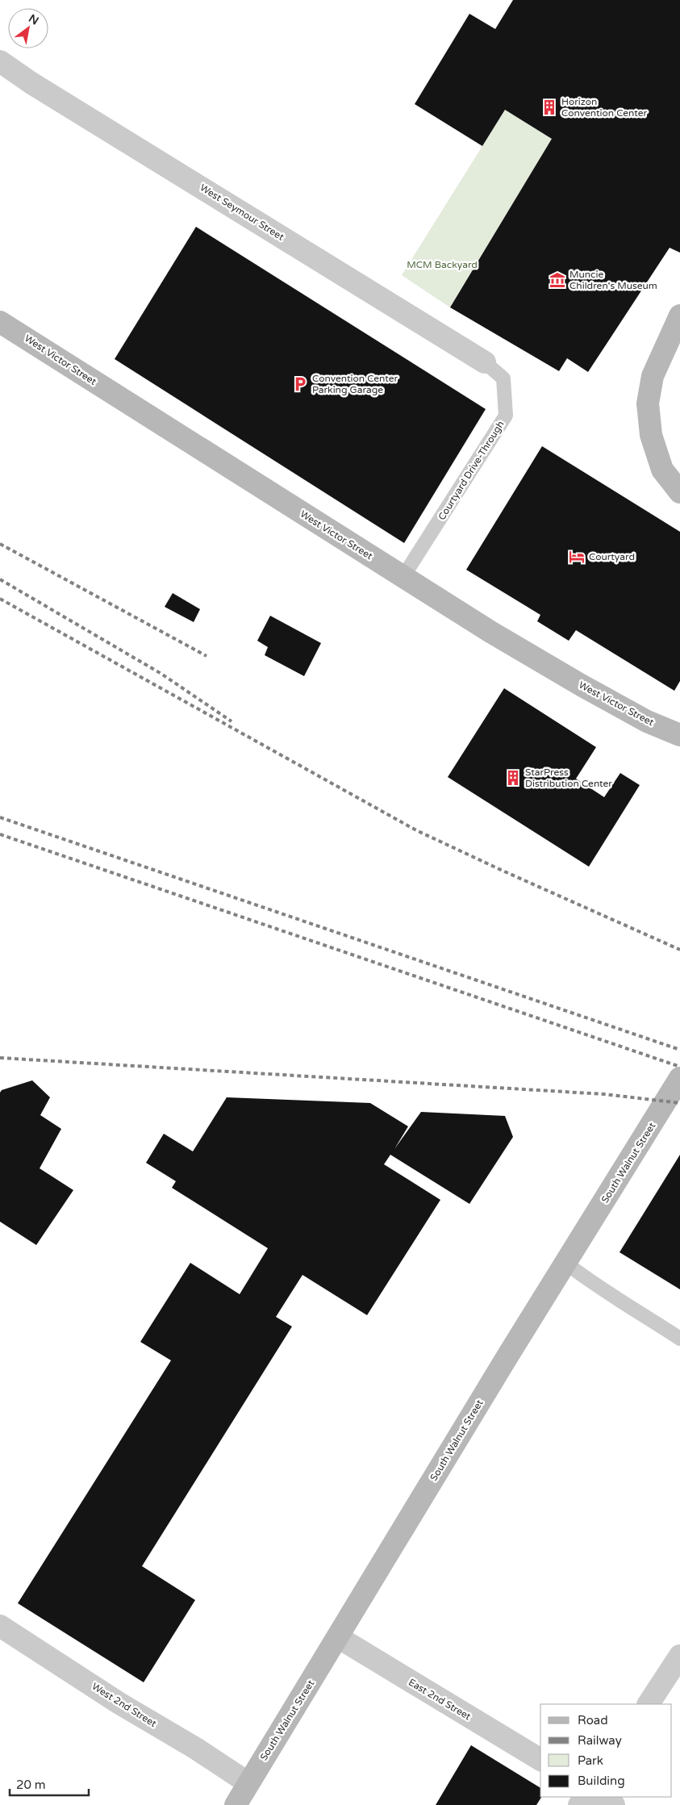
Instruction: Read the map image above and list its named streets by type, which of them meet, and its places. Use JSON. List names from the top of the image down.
{
  "streets": {
    "main road": ["West Victor Street", "South Walnut Street"],
    "street": ["West Seymour Street", "East 2nd Street", "West 2nd Street"],
    "lane": ["Courtyard Drive-Through"]
  },
  "crossings": [
    ["West Seymour Street", "Courtyard Drive-Through"],
    ["West Victor Street", "Courtyard Drive-Through"],
    ["South Walnut Street", "East 2nd Street"],
    ["South Walnut Street", "West 2nd Street"]
  ],
  "parks": ["MCM Backyard"],
  "places": {
    "building": ["Horizon Convention Center", "StarPress Distribution Center"],
    "museum": ["Muncie Children's Museum"],
    "parking": ["Convention Center Parking Garage"],
    "hotel": ["Courtyard"]
  },
  "legend": [
    "Road",
    "Railway",
    "Park",
    "Building"
  ],
  "scale_bar": "20 m",
  "north": "top right"
}
